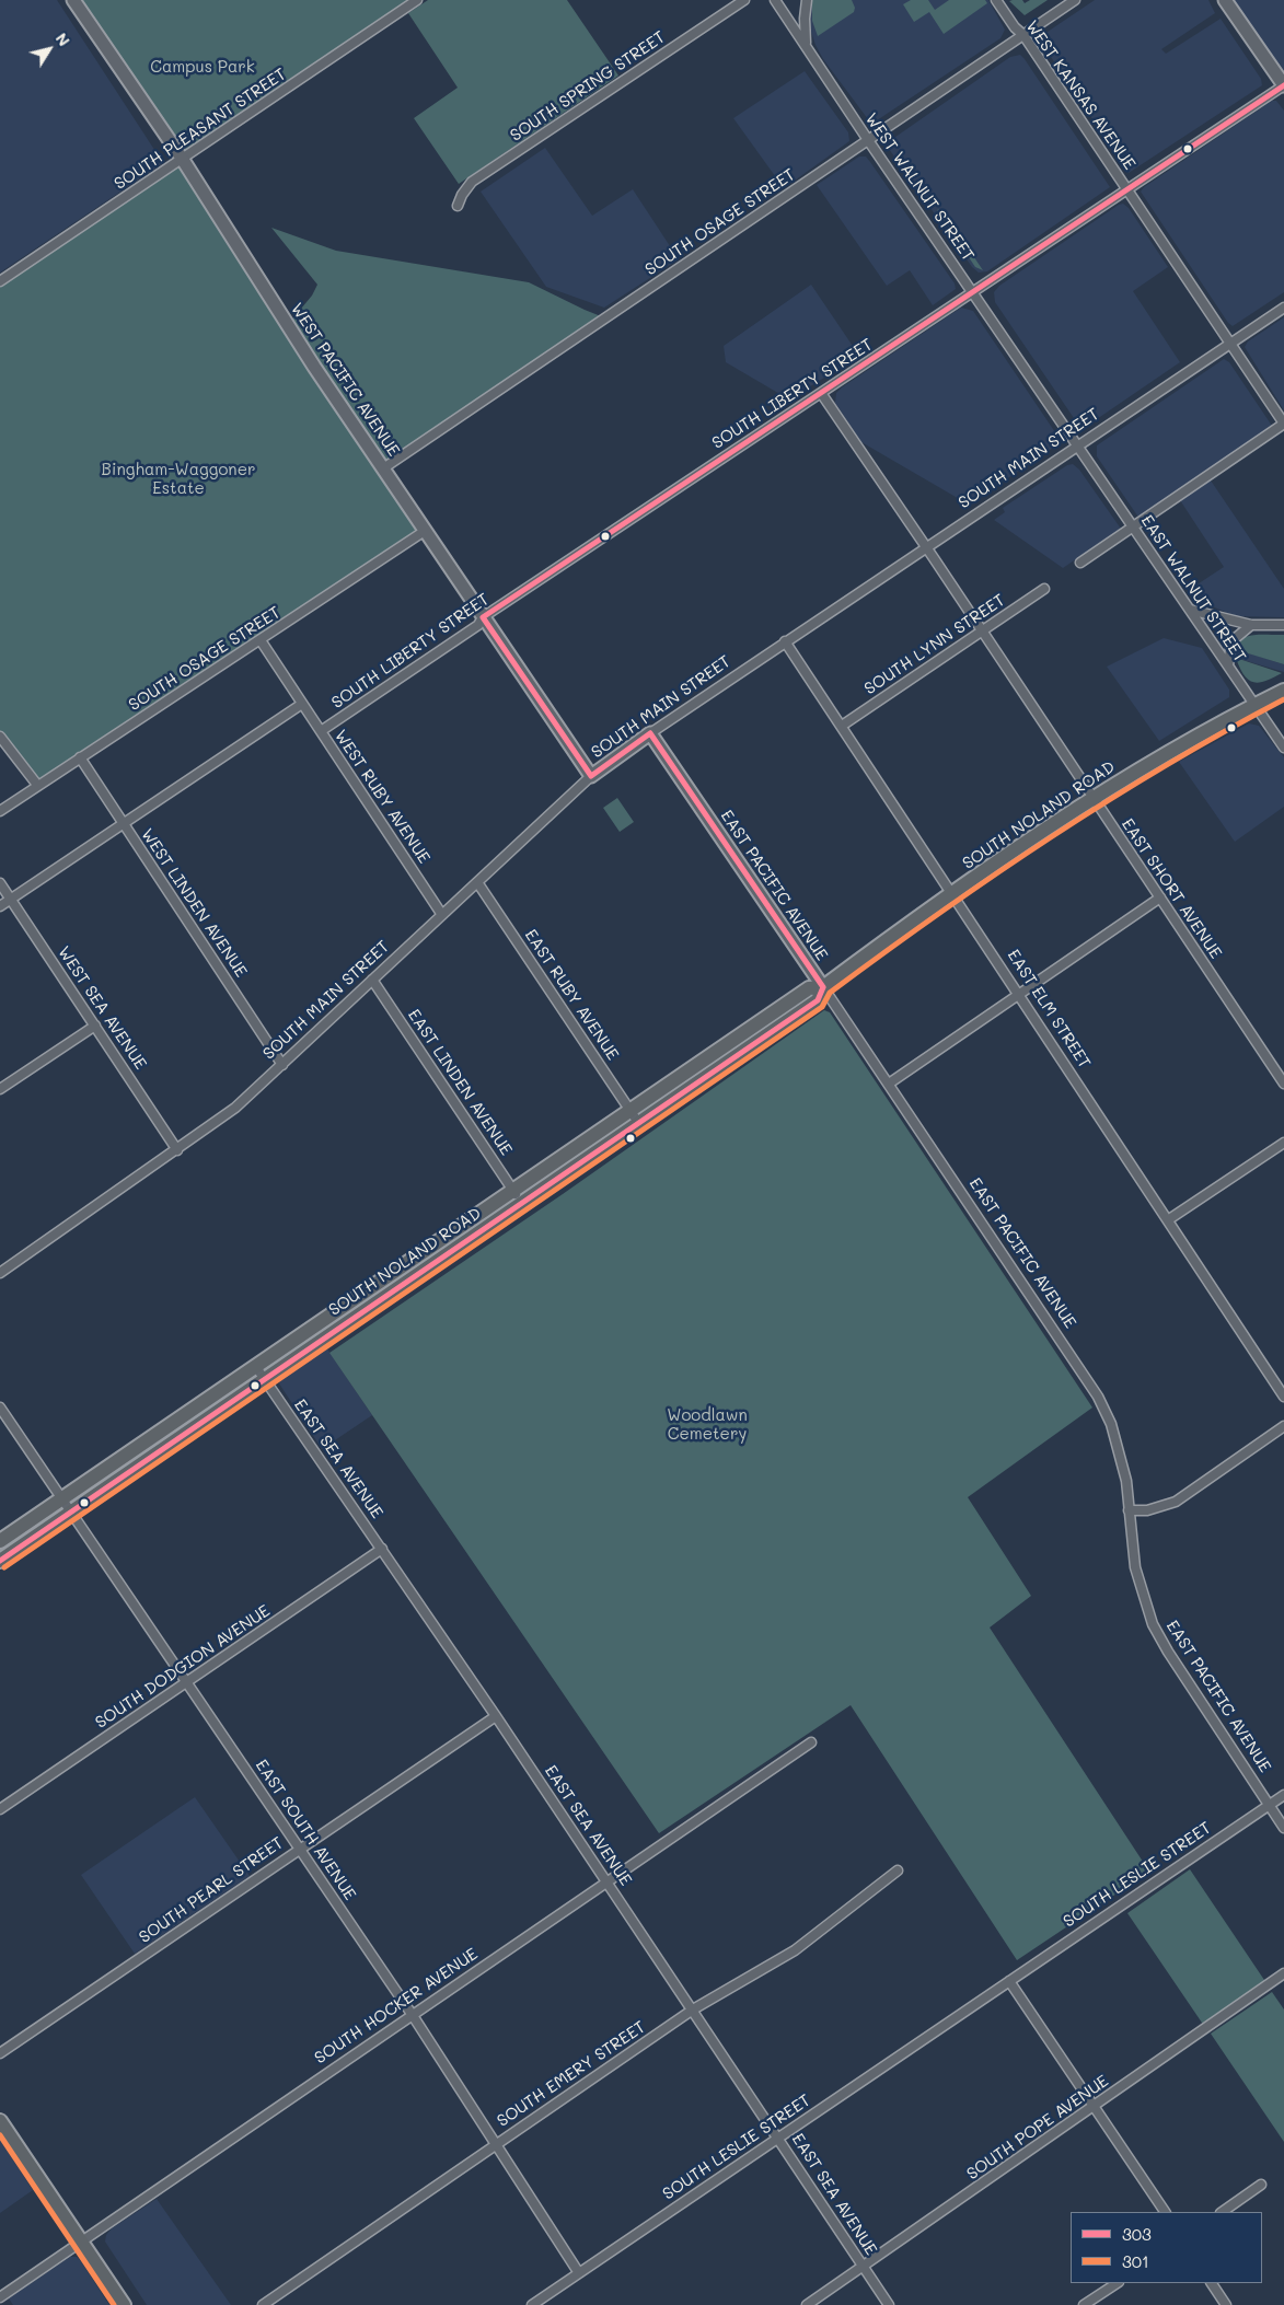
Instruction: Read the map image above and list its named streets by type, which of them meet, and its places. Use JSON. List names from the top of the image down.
{
  "streets": {
    "main road": ["SOUTH NOLAND ROAD"],
    "street": [
      "SOUTH SPRING STREET",
      "WEST KANSAS AVENUE",
      "SOUTH PLEASANT STREET",
      "WEST WALNUT STREET",
      "SOUTH OSAGE STREET",
      "WEST PACIFIC AVENUE",
      "SOUTH LIBERTY STREET",
      "SOUTH MAIN STREET",
      "EAST WALNUT STREET",
      "SOUTH LYNN STREET",
      "WEST RUBY AVENUE",
      "EAST PACIFIC AVENUE",
      "EAST SHORT AVENUE",
      "WEST LINDEN AVENUE",
      "EAST RUBY AVENUE",
      "WEST SEA AVENUE",
      "EAST ELM STREET",
      "EAST LINDEN AVENUE",
      "EAST SEA AVENUE",
      "SOUTH DODGION AVENUE",
      "EAST SOUTH AVENUE",
      "SOUTH LESLIE STREET",
      "SOUTH PEARL STREET",
      "SOUTH HOCKER AVENUE",
      "SOUTH EMERY STREET",
      "SOUTH POPE AVENUE"
    ]
  },
  "crossings": [
    ["WEST KANSAS AVENUE", "SOUTH OSAGE STREET"],
    ["WEST KANSAS AVENUE", "SOUTH LIBERTY STREET"],
    ["WEST KANSAS AVENUE", "SOUTH MAIN STREET"],
    ["SOUTH PLEASANT STREET", "WEST PACIFIC AVENUE"],
    ["WEST WALNUT STREET", "SOUTH OSAGE STREET"],
    ["WEST WALNUT STREET", "SOUTH LIBERTY STREET"],
    ["WEST WALNUT STREET", "SOUTH MAIN STREET"],
    ["WEST WALNUT STREET", "EAST WALNUT STREET"],
    ["SOUTH OSAGE STREET", "WEST PACIFIC AVENUE"],
    ["SOUTH OSAGE STREET", "WEST RUBY AVENUE"],
    ["SOUTH OSAGE STREET", "WEST LINDEN AVENUE"],
    ["WEST PACIFIC AVENUE", "SOUTH LIBERTY STREET"],
    ["WEST PACIFIC AVENUE", "SOUTH MAIN STREET"],
    ["SOUTH LIBERTY STREET", "WEST RUBY AVENUE"],
    ["SOUTH LIBERTY STREET", "EAST SHORT AVENUE"],
    ["SOUTH MAIN STREET", "EAST WALNUT STREET"],
    ["SOUTH MAIN STREET", "WEST RUBY AVENUE"],
    ["SOUTH MAIN STREET", "EAST PACIFIC AVENUE"],
    ["SOUTH MAIN STREET", "EAST SHORT AVENUE"],
    ["SOUTH MAIN STREET", "WEST LINDEN AVENUE"],
    ["SOUTH MAIN STREET", "EAST RUBY AVENUE"],
    ["SOUTH MAIN STREET", "WEST SEA AVENUE"],
    ["SOUTH MAIN STREET", "EAST ELM STREET"],
    ["SOUTH MAIN STREET", "EAST LINDEN AVENUE"],
    ["EAST WALNUT STREET", "SOUTH NOLAND ROAD"],
    ["SOUTH LYNN STREET", "EAST SHORT AVENUE"],
    ["SOUTH LYNN STREET", "EAST ELM STREET"],
    ["SOUTH NOLAND ROAD", "EAST PACIFIC AVENUE"],
    ["SOUTH NOLAND ROAD", "EAST SHORT AVENUE"],
    ["SOUTH NOLAND ROAD", "EAST RUBY AVENUE"],
    ["SOUTH NOLAND ROAD", "EAST ELM STREET"],
    ["SOUTH NOLAND ROAD", "EAST LINDEN AVENUE"],
    ["SOUTH NOLAND ROAD", "EAST SEA AVENUE"],
    ["SOUTH NOLAND ROAD", "EAST SOUTH AVENUE"],
    ["EAST PACIFIC AVENUE", "SOUTH LESLIE STREET"],
    ["EAST SEA AVENUE", "SOUTH DODGION AVENUE"],
    ["EAST SEA AVENUE", "SOUTH LESLIE STREET"],
    ["EAST SEA AVENUE", "SOUTH PEARL STREET"],
    ["EAST SEA AVENUE", "SOUTH HOCKER AVENUE"],
    ["EAST SEA AVENUE", "SOUTH EMERY STREET"],
    ["EAST SEA AVENUE", "SOUTH POPE AVENUE"],
    ["SOUTH DODGION AVENUE", "EAST SOUTH AVENUE"],
    ["EAST SOUTH AVENUE", "SOUTH LESLIE STREET"],
    ["EAST SOUTH AVENUE", "SOUTH PEARL STREET"],
    ["EAST SOUTH AVENUE", "SOUTH HOCKER AVENUE"],
    ["EAST SOUTH AVENUE", "SOUTH EMERY STREET"]
  ],
  "parks": ["Campus Park", "Bingham-Waggoner Estate", "Woodlawn Cemetery"],
  "lines": ["transit line 303", "transit line 301"],
  "legend": ["303", "301"],
  "north": "top right"
}
